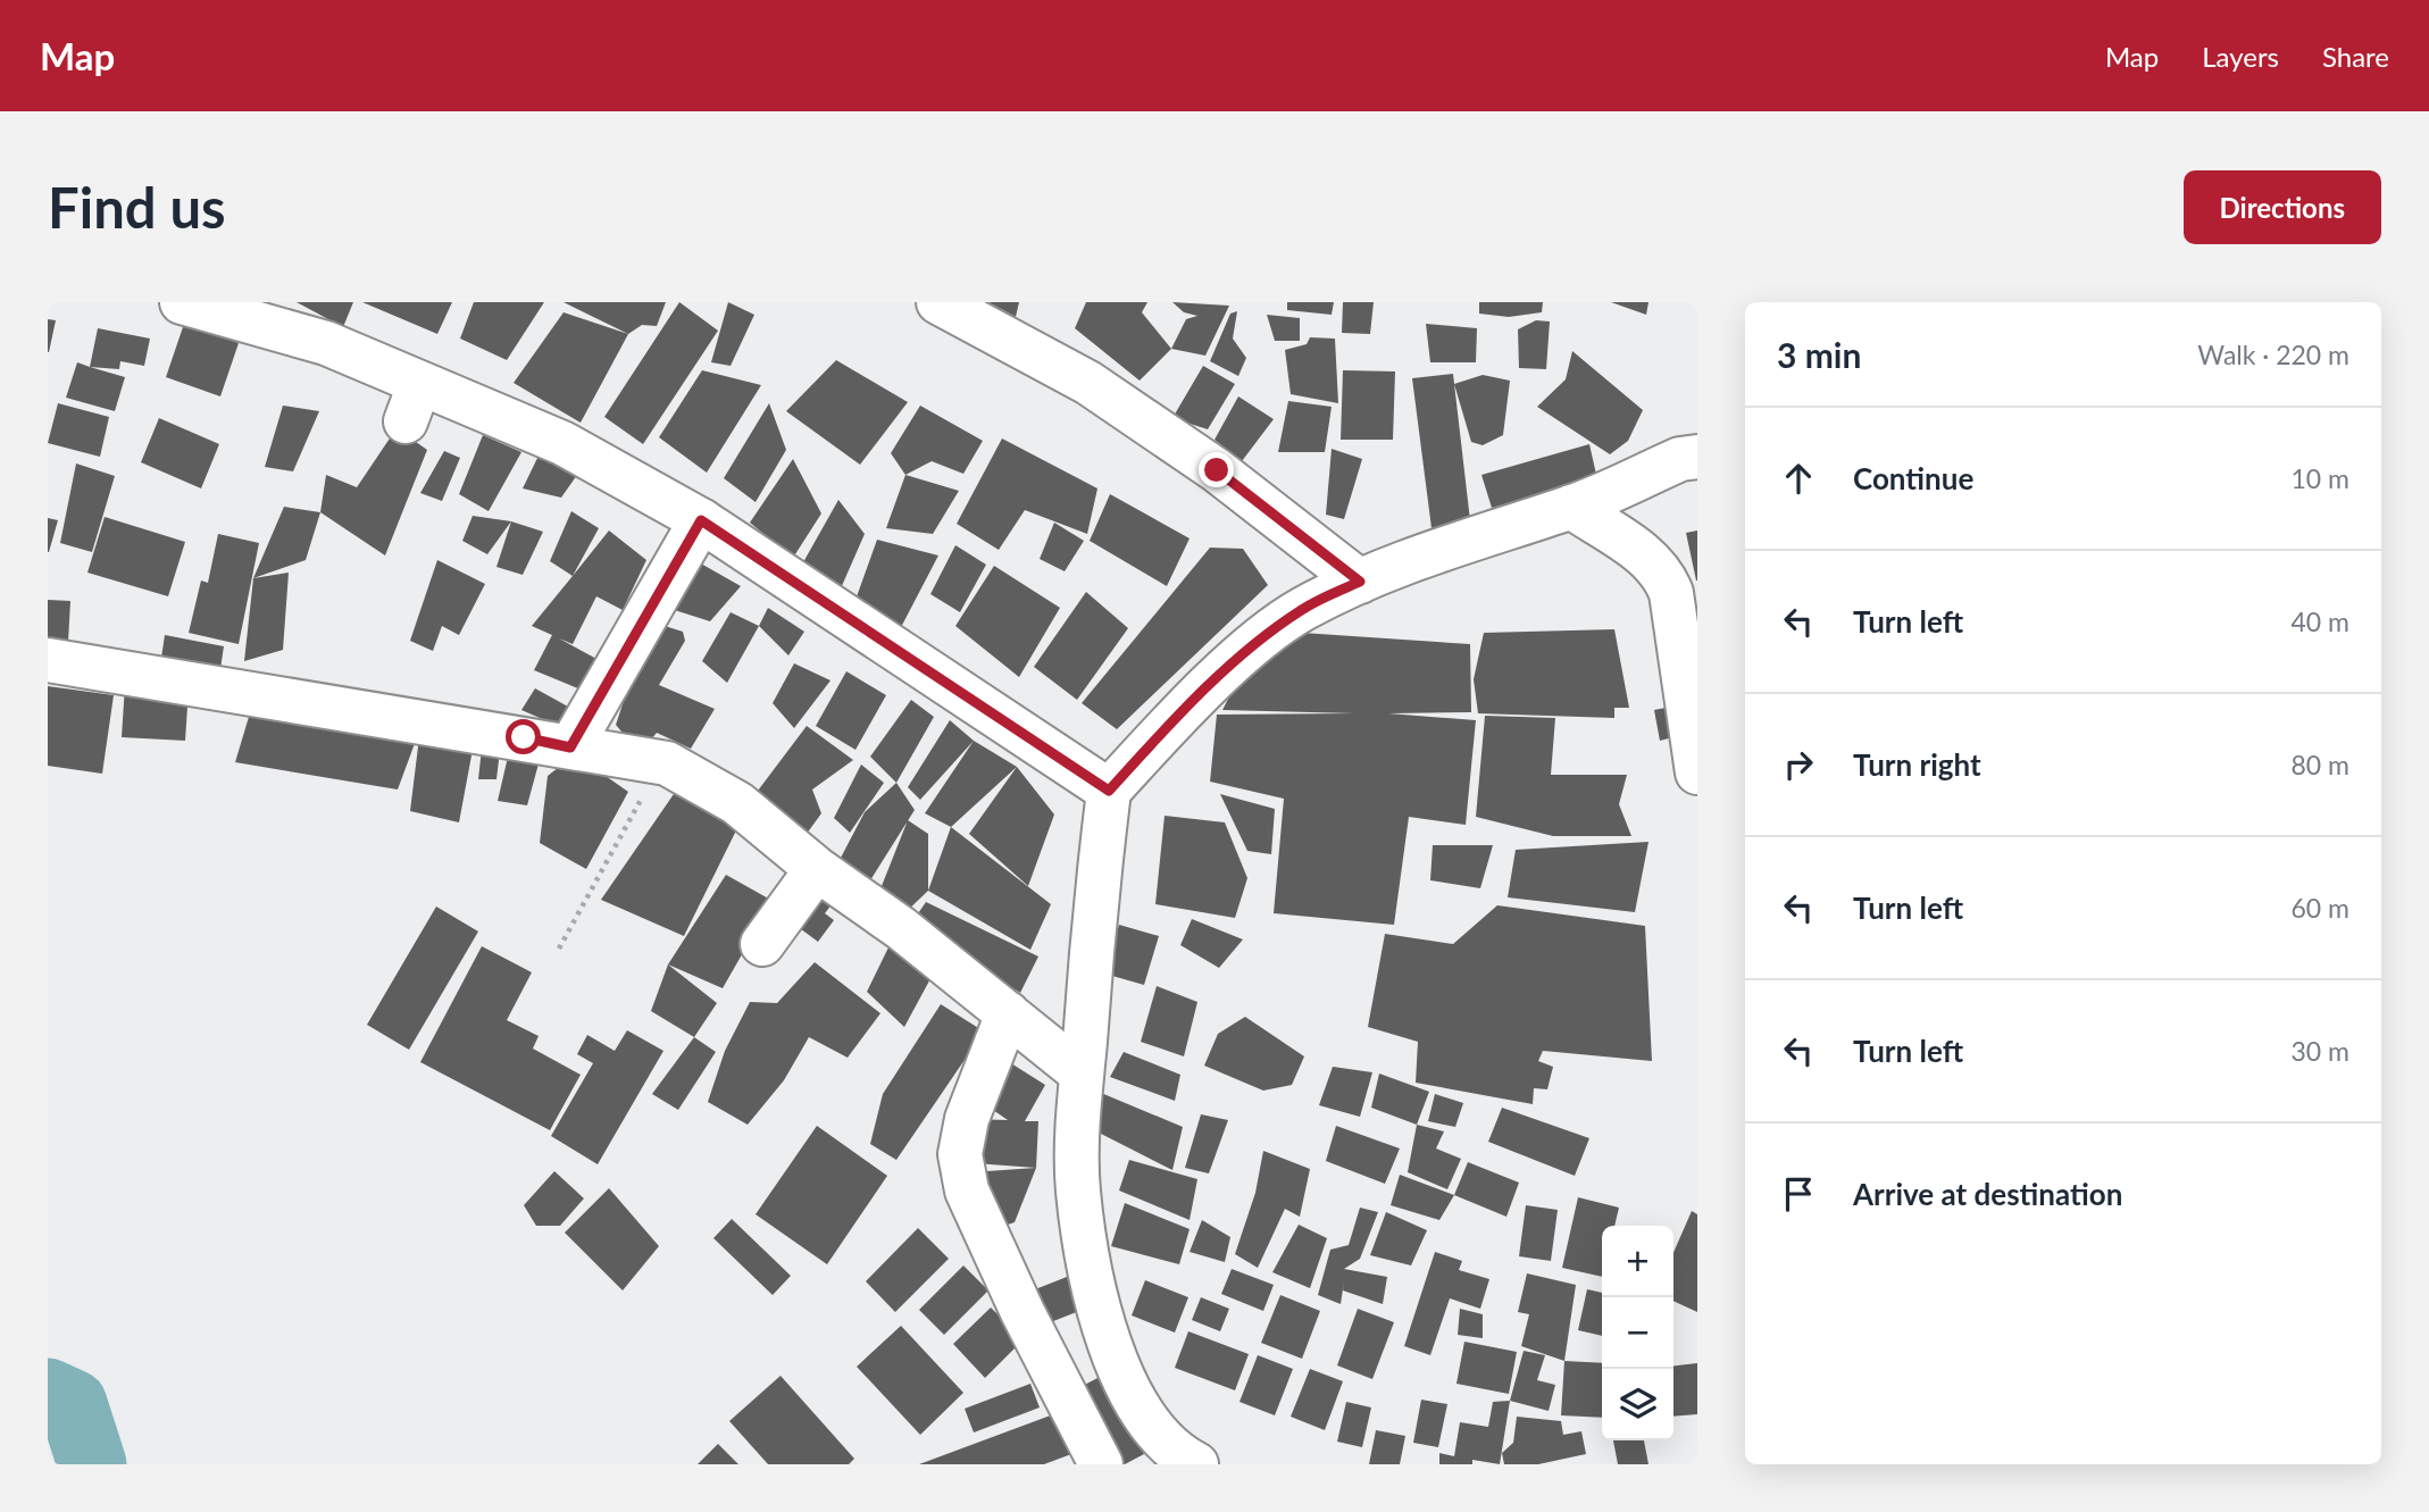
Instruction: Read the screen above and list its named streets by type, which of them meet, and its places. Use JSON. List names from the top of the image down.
{
  "page": {
    "header": "Map",
    "nav": ["Map", "Layers", "Share"],
    "buttons": "Directions",
    "title": "Find us",
    "heading": ["3 min", "Walk · 220 m"],
    "list": [
      ["Continue", "10 m"],
      ["Turn left", "40 m"],
      ["Turn right", "80 m"],
      ["Turn left", "60 m"],
      ["Turn left", "30 m"],
      "Arrive at destination"
    ],
    "map_buttons": ["+", "−"]
  }
}
